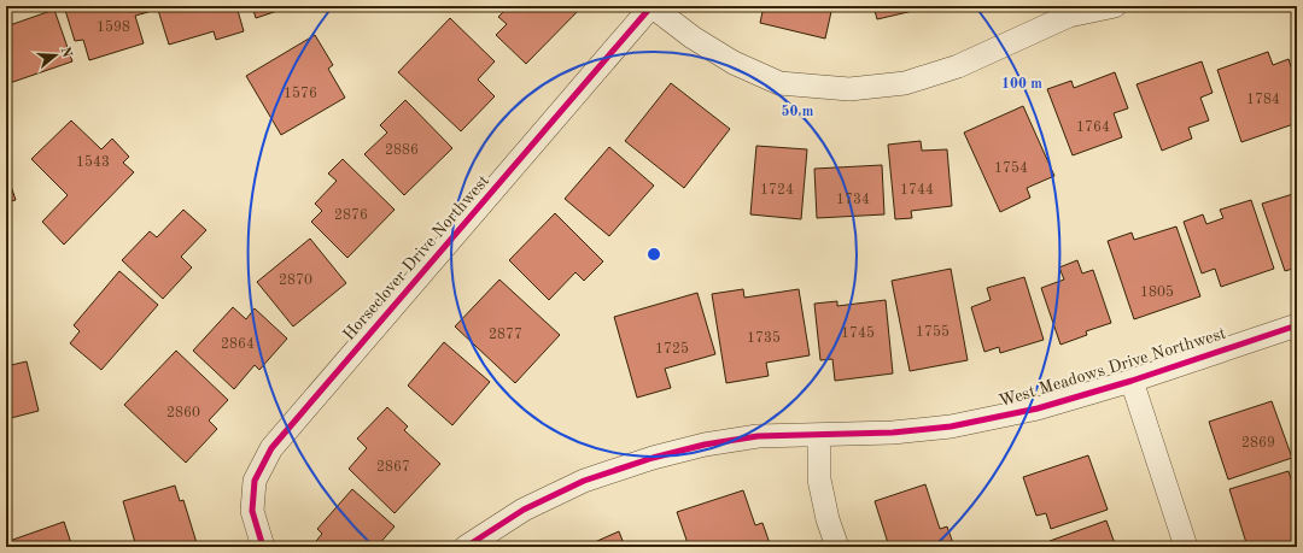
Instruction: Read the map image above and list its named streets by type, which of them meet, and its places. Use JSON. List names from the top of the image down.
{
  "streets": {
    "street": ["Horseclover Drive Northwest", "West Meadows Drive Northwest"]
  },
  "house_numbers": [
    "1598",
    "1576",
    "1784",
    "1764",
    "2886",
    "1543",
    "1754",
    "1724",
    "1744",
    "1734",
    "2876",
    "2870",
    "1805",
    "1755",
    "1745",
    "2877",
    "1735",
    "2864",
    "1725",
    "2860",
    "2869",
    "2867"
  ],
  "north": "right",
  "rings": ["100 m", "50 m"]
}
